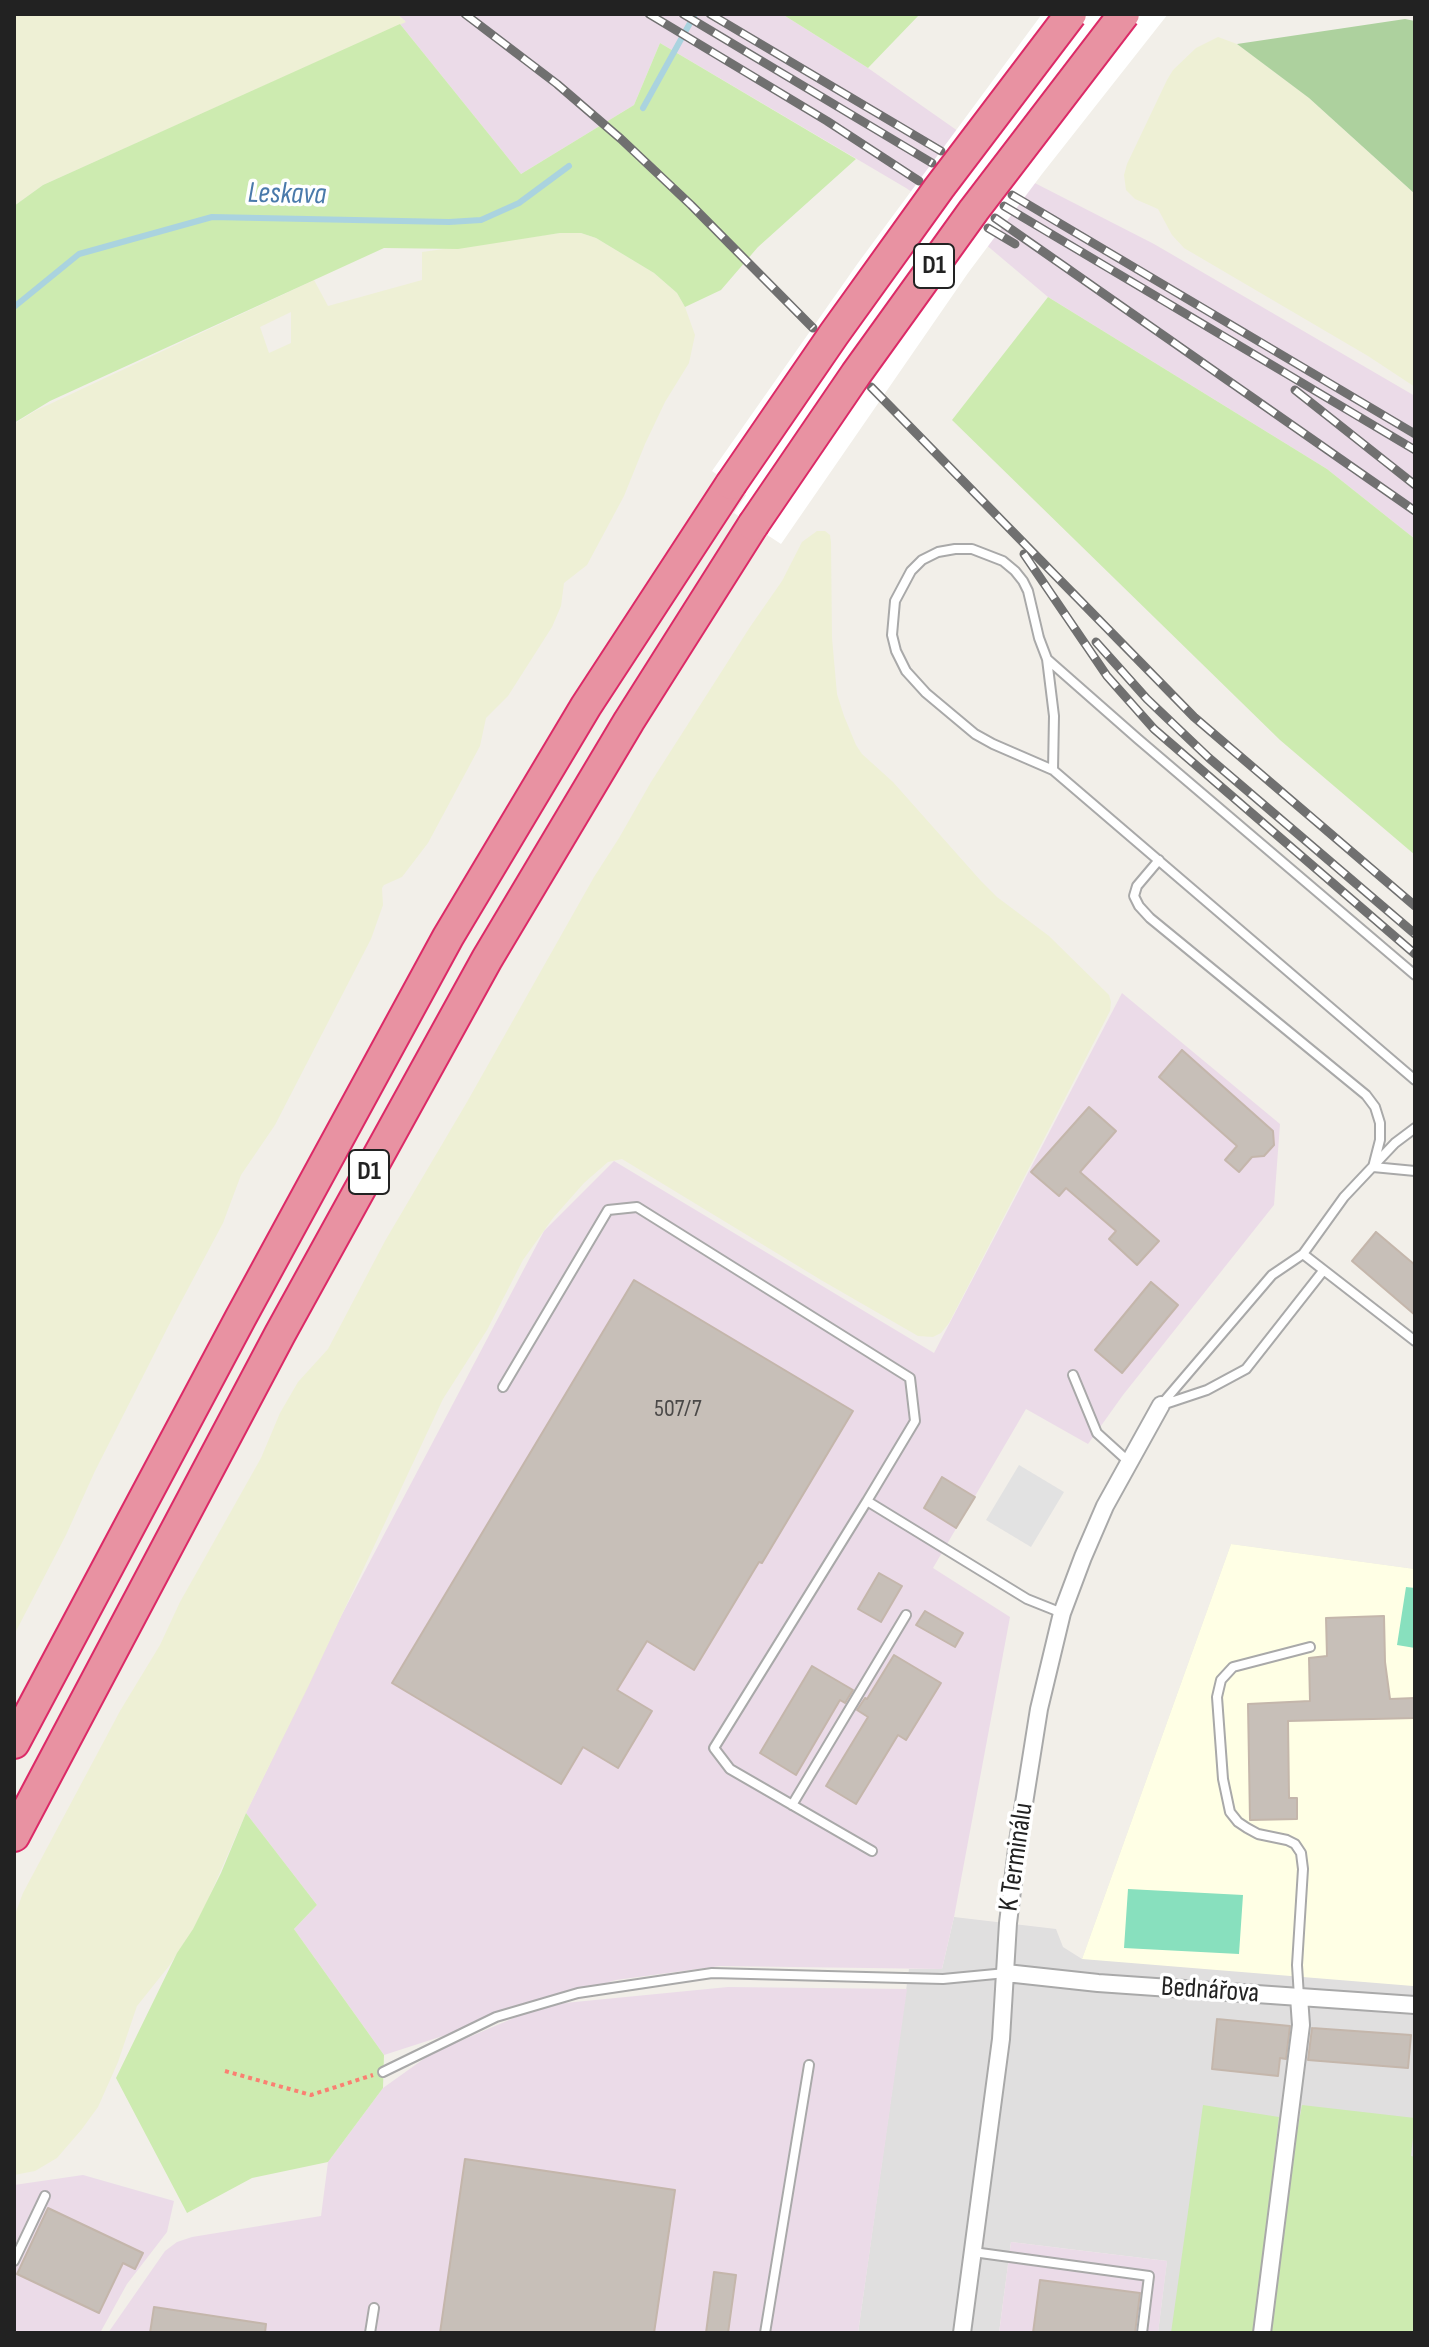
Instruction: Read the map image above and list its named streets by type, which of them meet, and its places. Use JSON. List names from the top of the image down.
{
  "streets": {
    "highway": ["D1"],
    "street": ["K Terminálu", "Bednářova"]
  },
  "crossings": [
    ["K Terminálu", "Bednářova"]
  ],
  "water": ["Leskava"],
  "house_numbers": ["507/7"]
}
